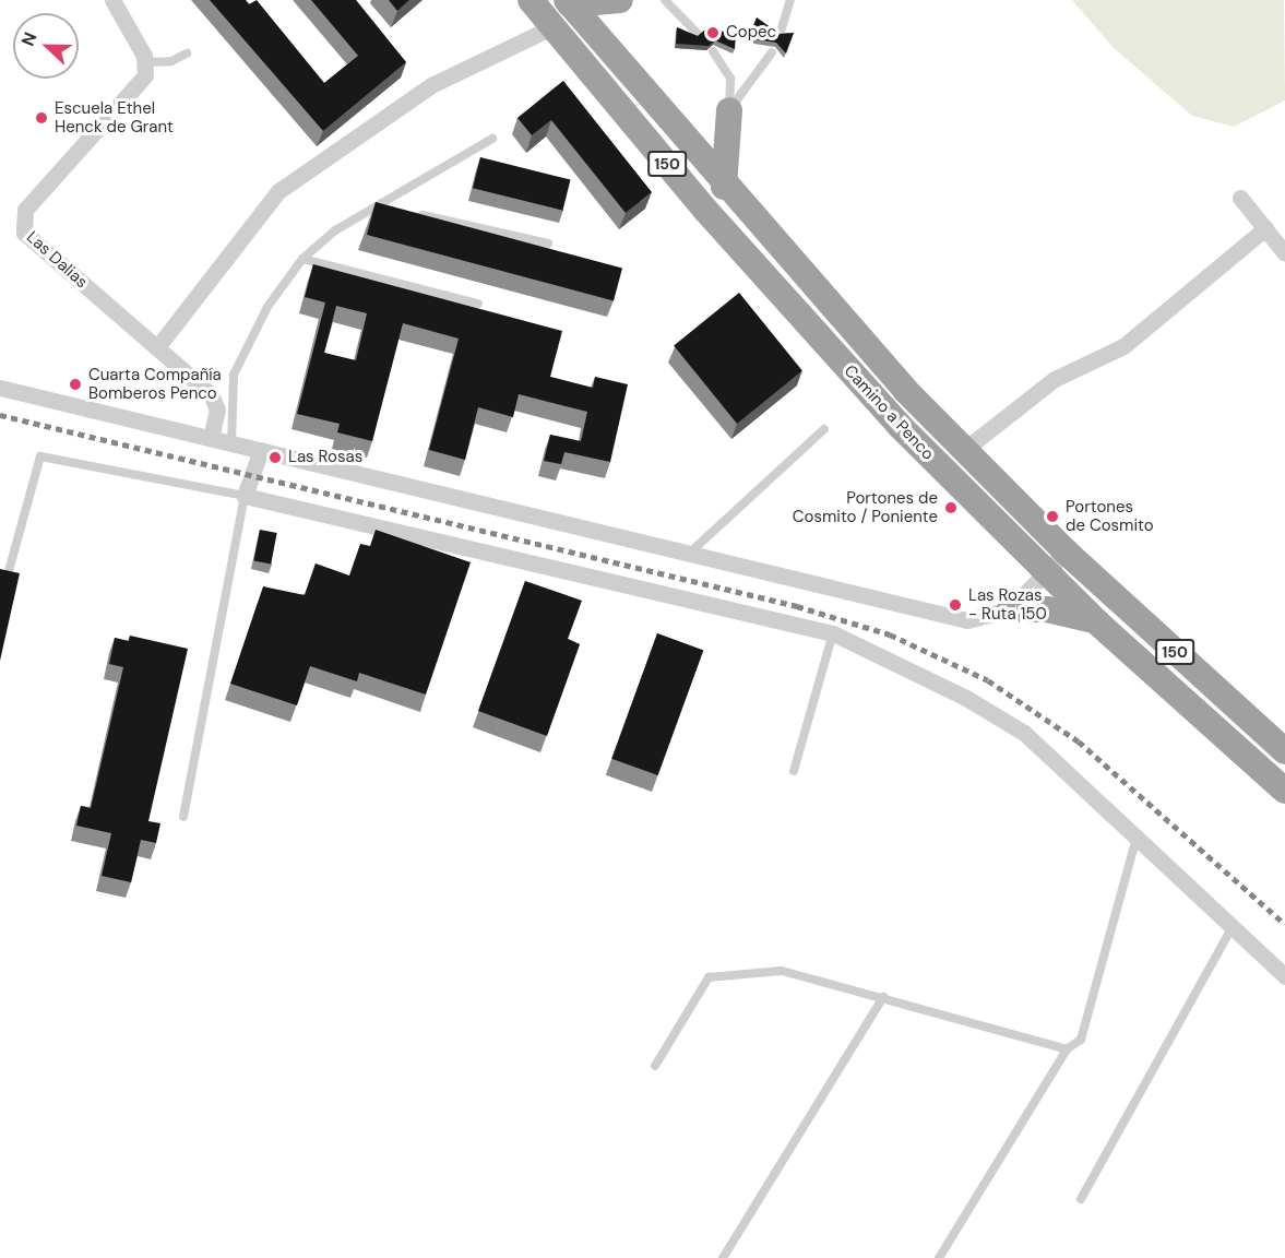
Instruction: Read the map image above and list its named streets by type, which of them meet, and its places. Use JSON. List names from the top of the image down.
{
  "streets": {
    "highway": ["150", "Camino a Penco"],
    "street": ["Las Dalias"]
  },
  "places": [
    "Copec",
    "Escuela Ethel Henck de Grant",
    "Cuarta Compañía Bomberos Penco",
    "Las Rosas",
    "Portones de Cosmito / Poniente",
    "Portones de Cosmito",
    "Las Rozas - Ruta 150"
  ],
  "north": "left"
}
